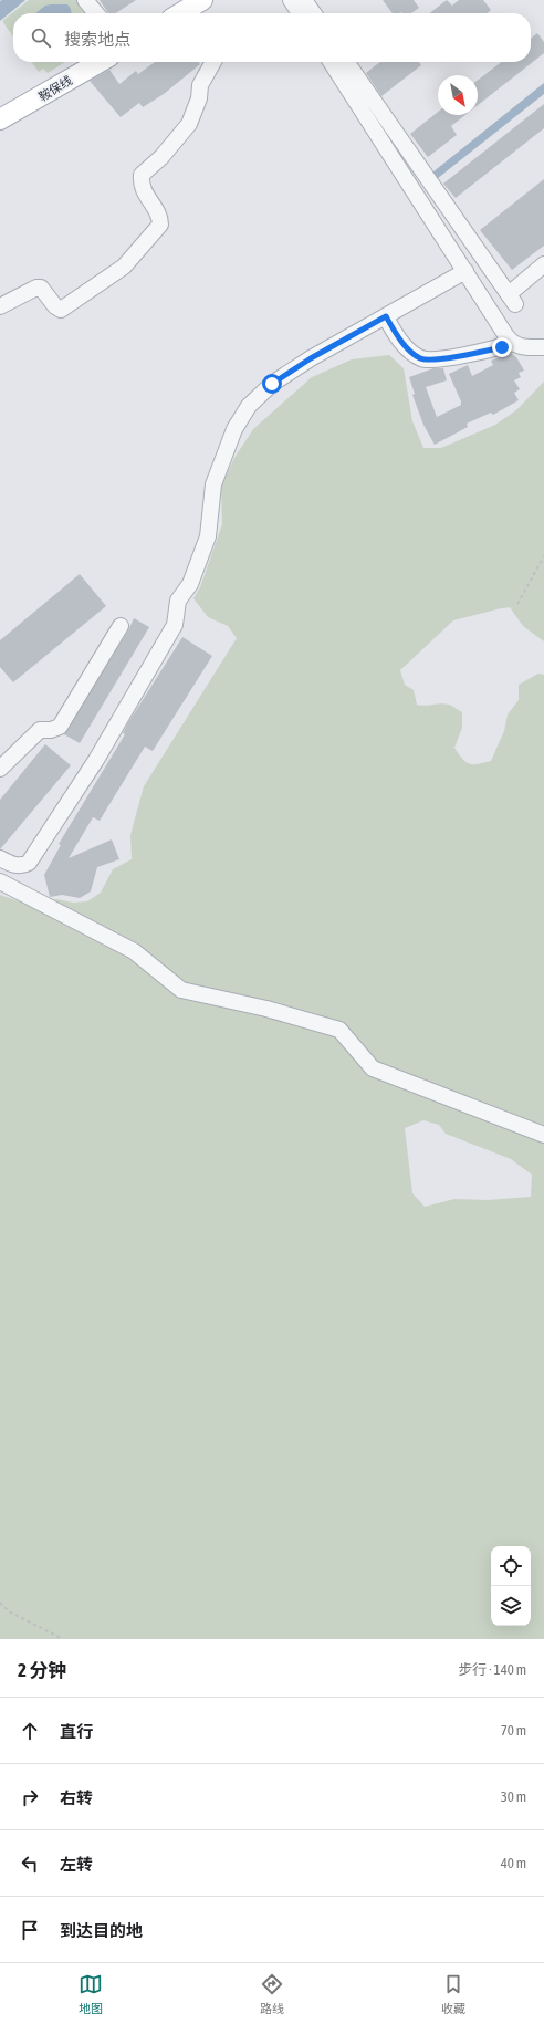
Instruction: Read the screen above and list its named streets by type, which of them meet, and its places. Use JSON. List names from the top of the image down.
{
  "streets": {
    "main road": ["鞍保线"]
  },
  "north": "bottom right",
  "page": {
    "search": "搜索地点",
    "heading": ["2 分钟", "步行 · 140 m"],
    "list": [
      ["直行", "70 m"],
      ["右转", "30 m"],
      ["左转", "40 m"],
      "到达目的地"
    ],
    "nav": ["地图", "路线", "收藏"]
  }
}
